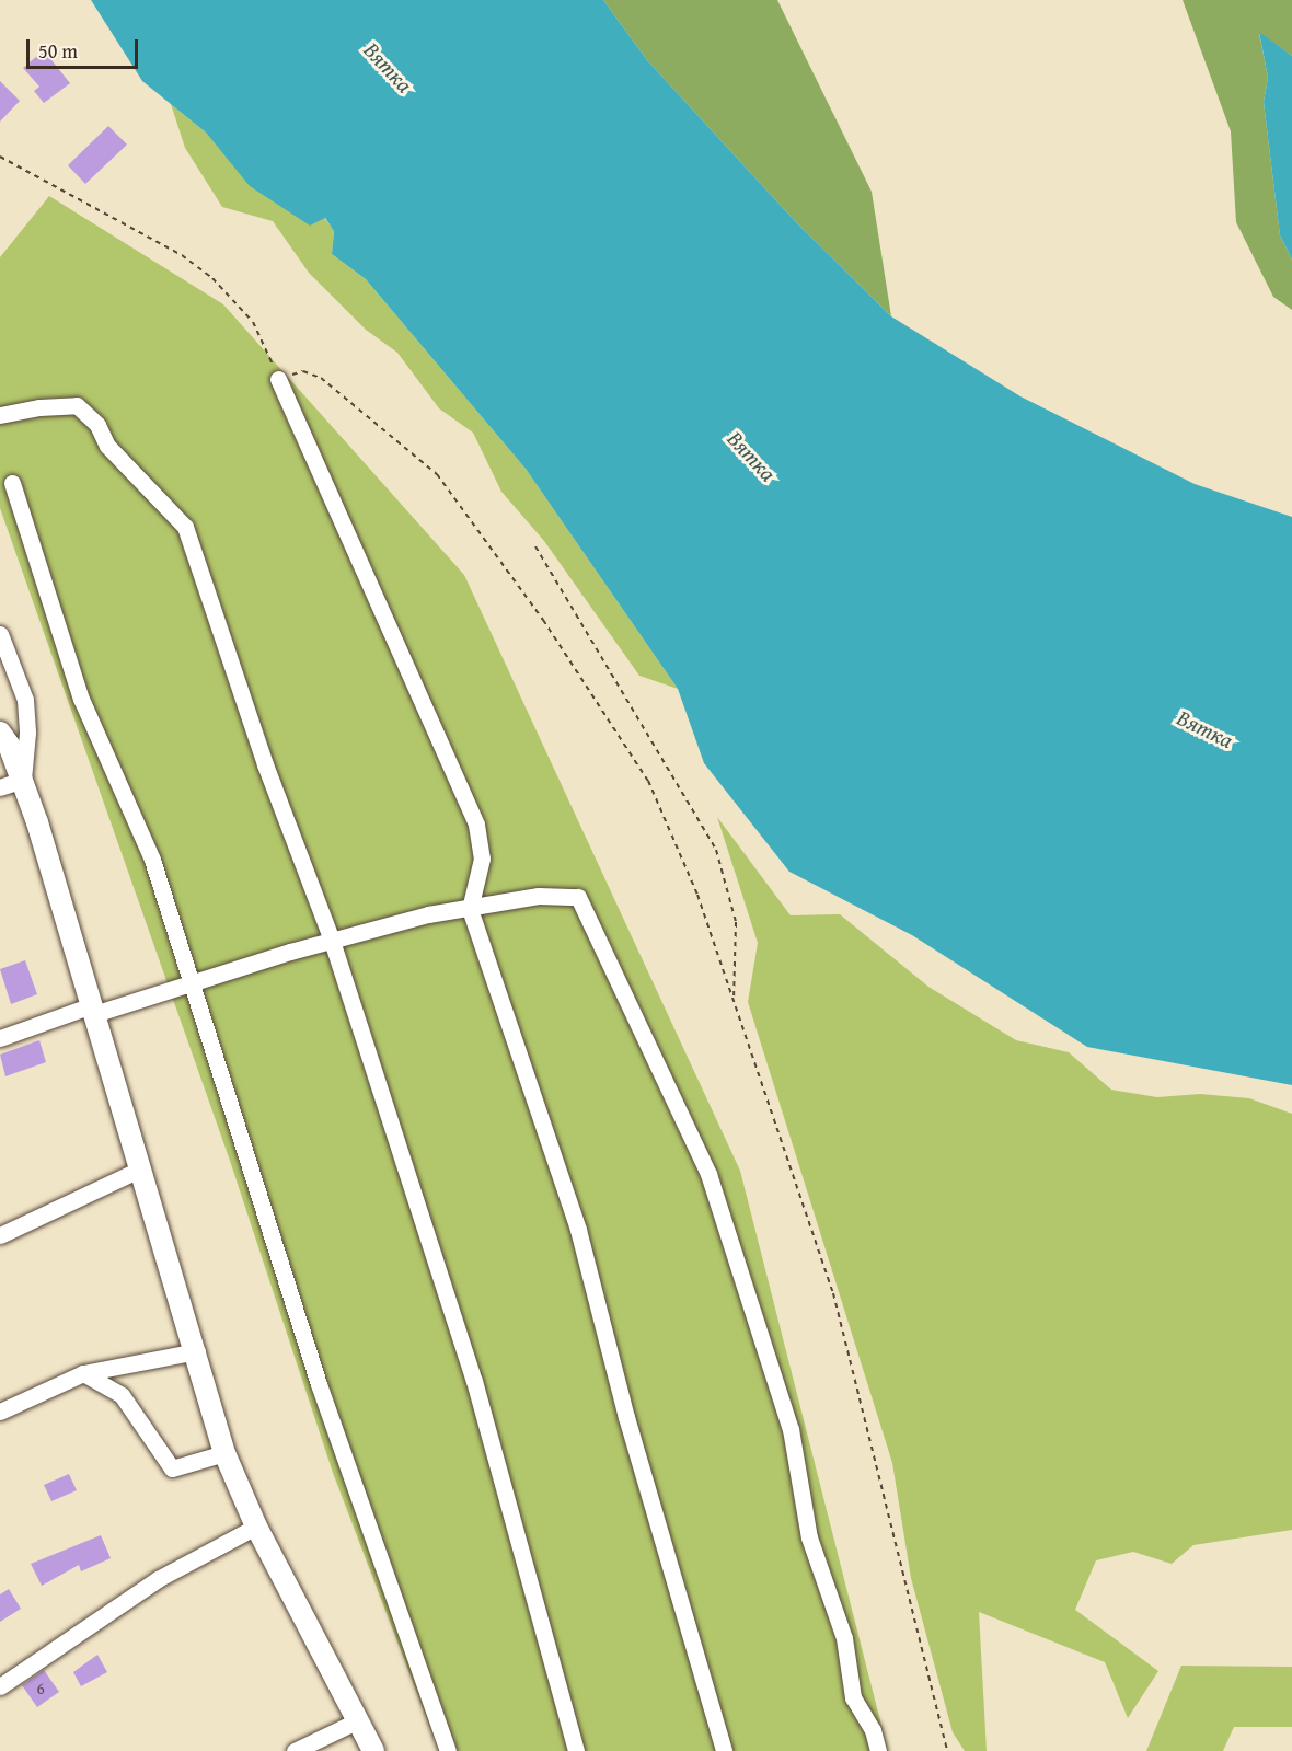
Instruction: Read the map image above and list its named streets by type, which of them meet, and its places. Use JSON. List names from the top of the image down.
{
  "water": ["Вятка"],
  "house_numbers": ["6"],
  "scale_bar": "50 m"
}
